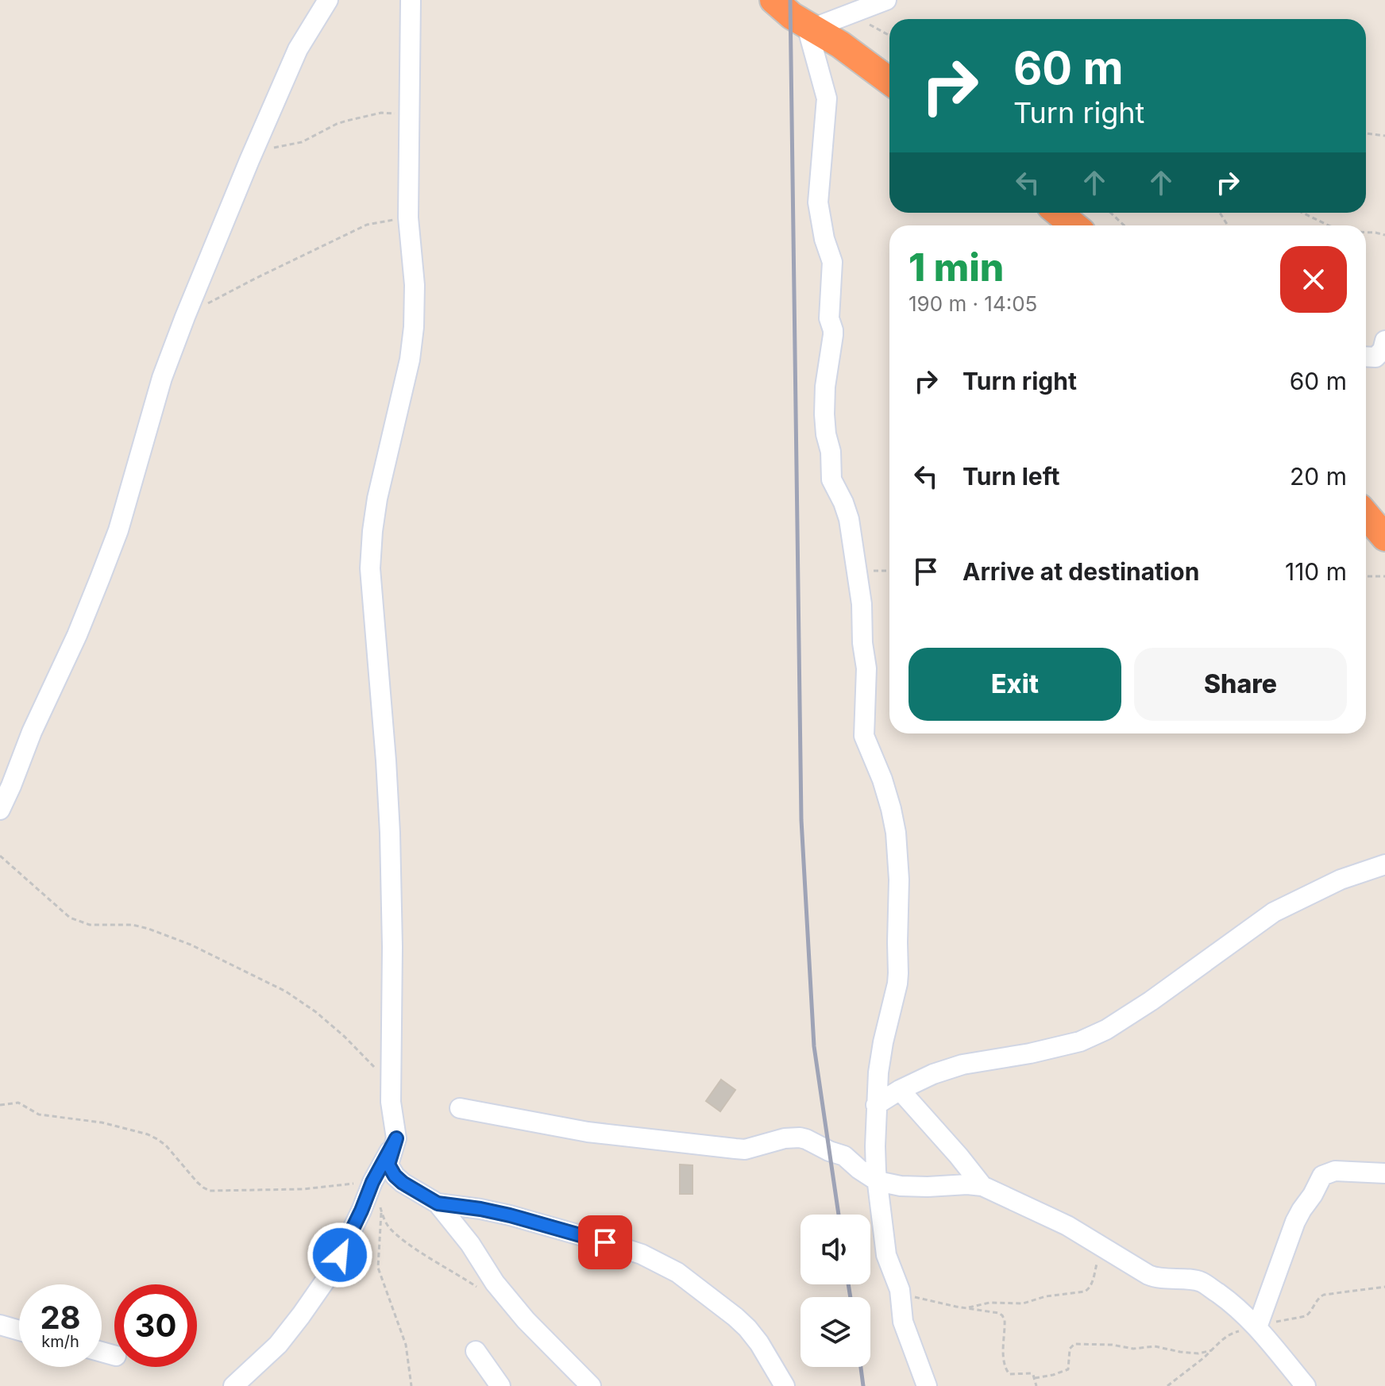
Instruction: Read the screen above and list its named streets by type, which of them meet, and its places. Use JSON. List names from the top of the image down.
{
  "page": {
    "turn": ["60 m", "Turn right"],
    "heading": ["1 min", "190 m · 14:05"],
    "list": [
      {
        "name": "Turn right",
        "value": "60 m"
      },
      {
        "name": "Turn left",
        "value": "20 m"
      },
      {
        "name": "Arrive at destination",
        "value": "110 m"
      }
    ],
    "buttons": ["Exit", "Share"],
    "speed": "28 km/h",
    "limit": "30"
  }
}
